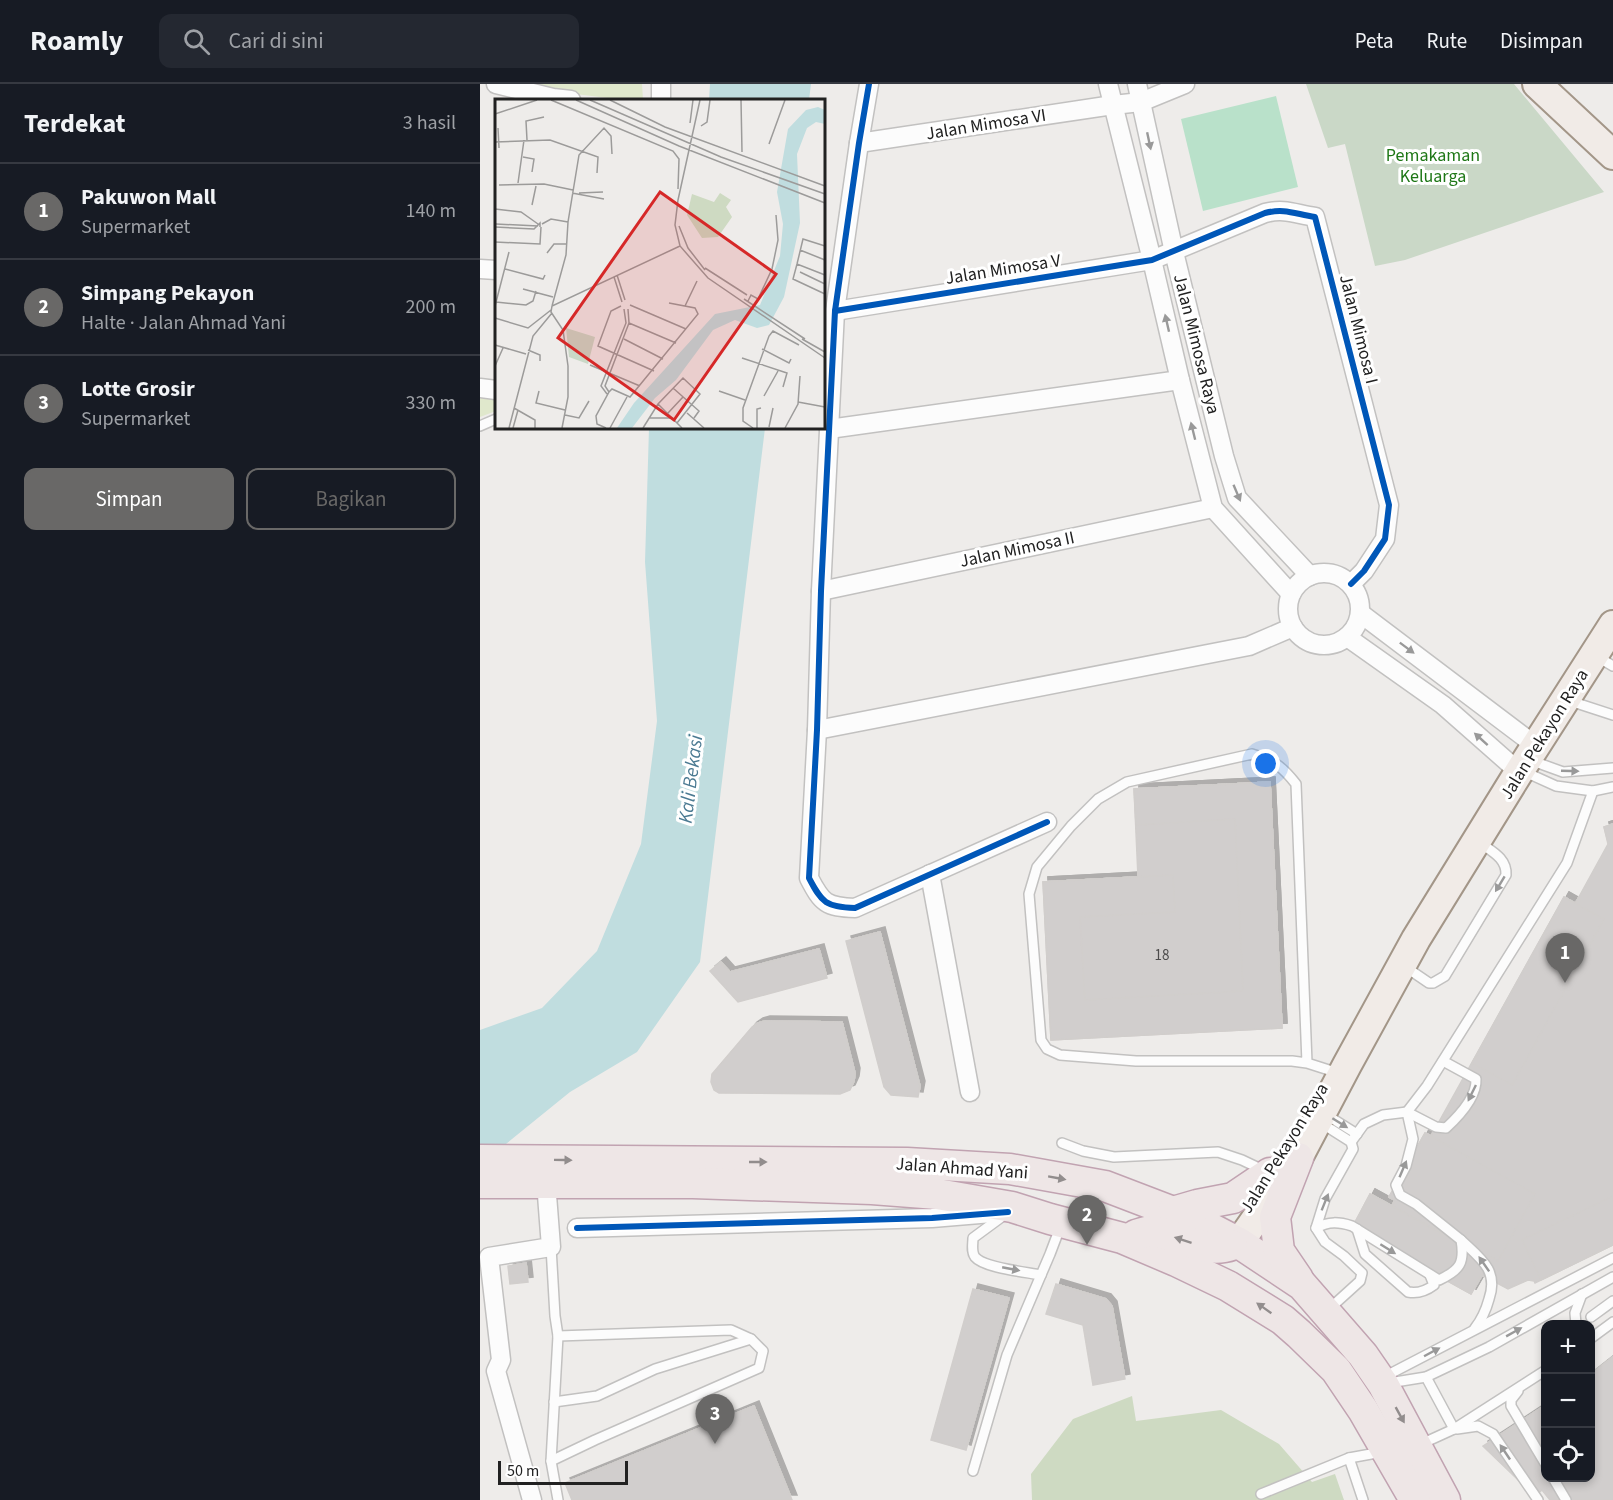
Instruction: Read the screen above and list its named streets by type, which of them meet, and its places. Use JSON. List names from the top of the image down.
{
  "streets": {
    "highway": ["Jalan Ahmad Yani"],
    "main road": ["Jalan Pekayon Raya"],
    "street": [
      "Jalan Mimosa VI",
      "Jalan Mimosa V",
      "Jalan Mimosa I",
      "Jalan Mimosa Raya",
      "Jalan Mimosa II"
    ]
  },
  "crossings": [
    ["Jalan Mimosa VI", "Jalan Mimosa Raya"],
    ["Jalan Mimosa V", "Jalan Mimosa I"],
    ["Jalan Mimosa V", "Jalan Mimosa Raya"],
    ["Jalan Mimosa I", "Jalan Mimosa Raya"],
    ["Jalan Pekayon Raya", "Jalan Ahmad Yani"]
  ],
  "water": ["Kali Bekasi"],
  "parks": ["Pemakaman Keluarga"],
  "house_numbers": ["18"],
  "scale_bar": "50 m",
  "page": {
    "header": "Roamly",
    "search": "Cari di sini",
    "nav": ["Peta", "Rute", "Disimpan"],
    "heading": ["Terdekat", "3 hasil"],
    "list": [
      {
        "mark": "1",
        "name": "Pakuwon Mall",
        "note": "Supermarket",
        "value": "140 m"
      },
      {
        "mark": "2",
        "name": "Simpang Pekayon",
        "note": "Halte · Jalan Ahmad Yani",
        "value": "200 m"
      },
      {
        "mark": "3",
        "name": "Lotte Grosir",
        "note": "Supermarket",
        "value": "330 m"
      }
    ],
    "buttons": ["Simpan", "Bagikan"],
    "pins": ["1", "2", "3"],
    "map_buttons": ["+", "−"],
    "scale": "50 m"
  }
}
